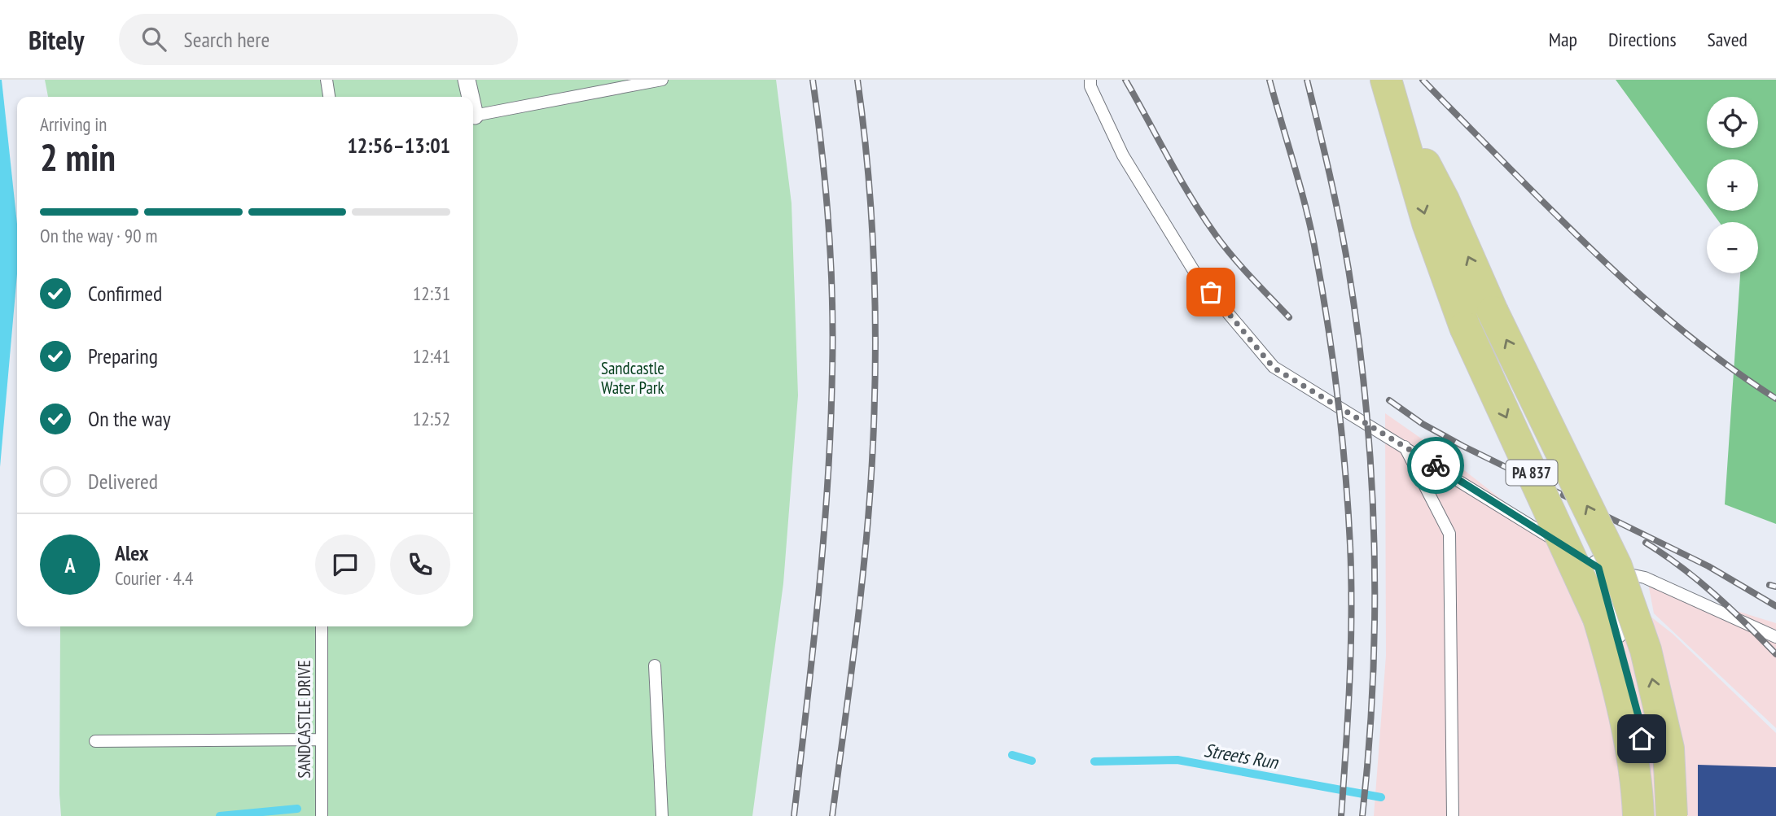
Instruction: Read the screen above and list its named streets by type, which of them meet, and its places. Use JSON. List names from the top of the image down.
{
  "streets": {
    "main road": ["PA 837"],
    "lane": ["SANDCASTLE DRIVE"]
  },
  "water": ["Streets Run"],
  "parks": ["Sandcastle Water Park"],
  "page": {
    "header": "Bitely",
    "search": "Search here",
    "nav": ["Map", "Directions", "Saved"],
    "map_buttons": ["+", "−"],
    "heading": ["2 min", "Arriving in", "12:56–13:01"],
    "panel": ["Alex", "Courier · 4.4"],
    "bar": "On the way · 90 m",
    "list": [
      ["Confirmed", "12:31"],
      ["Preparing", "12:41"],
      ["On the way", "12:52"],
      "Delivered"
    ],
    "round": "A"
  }
}
